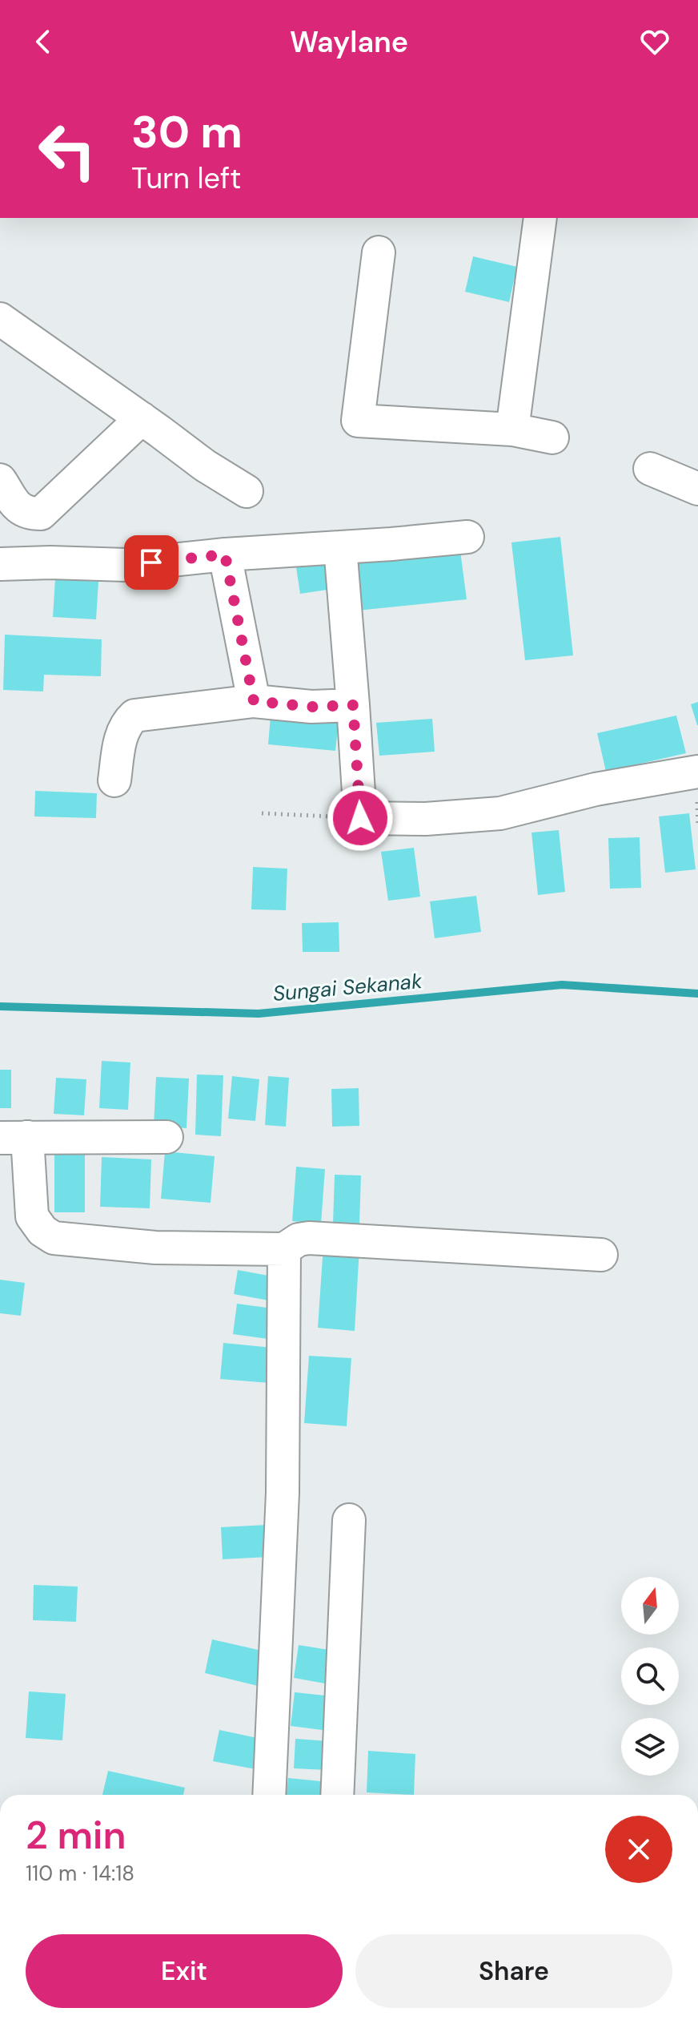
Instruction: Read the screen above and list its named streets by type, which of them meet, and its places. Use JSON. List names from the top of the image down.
{
  "water": ["Sungai Sekanak"],
  "north": "top",
  "page": {
    "header": "Waylane",
    "turn": ["30 m", "Turn left"],
    "heading": ["2 min", "110 m · 14:18"],
    "buttons": ["Exit", "Share"]
  }
}
